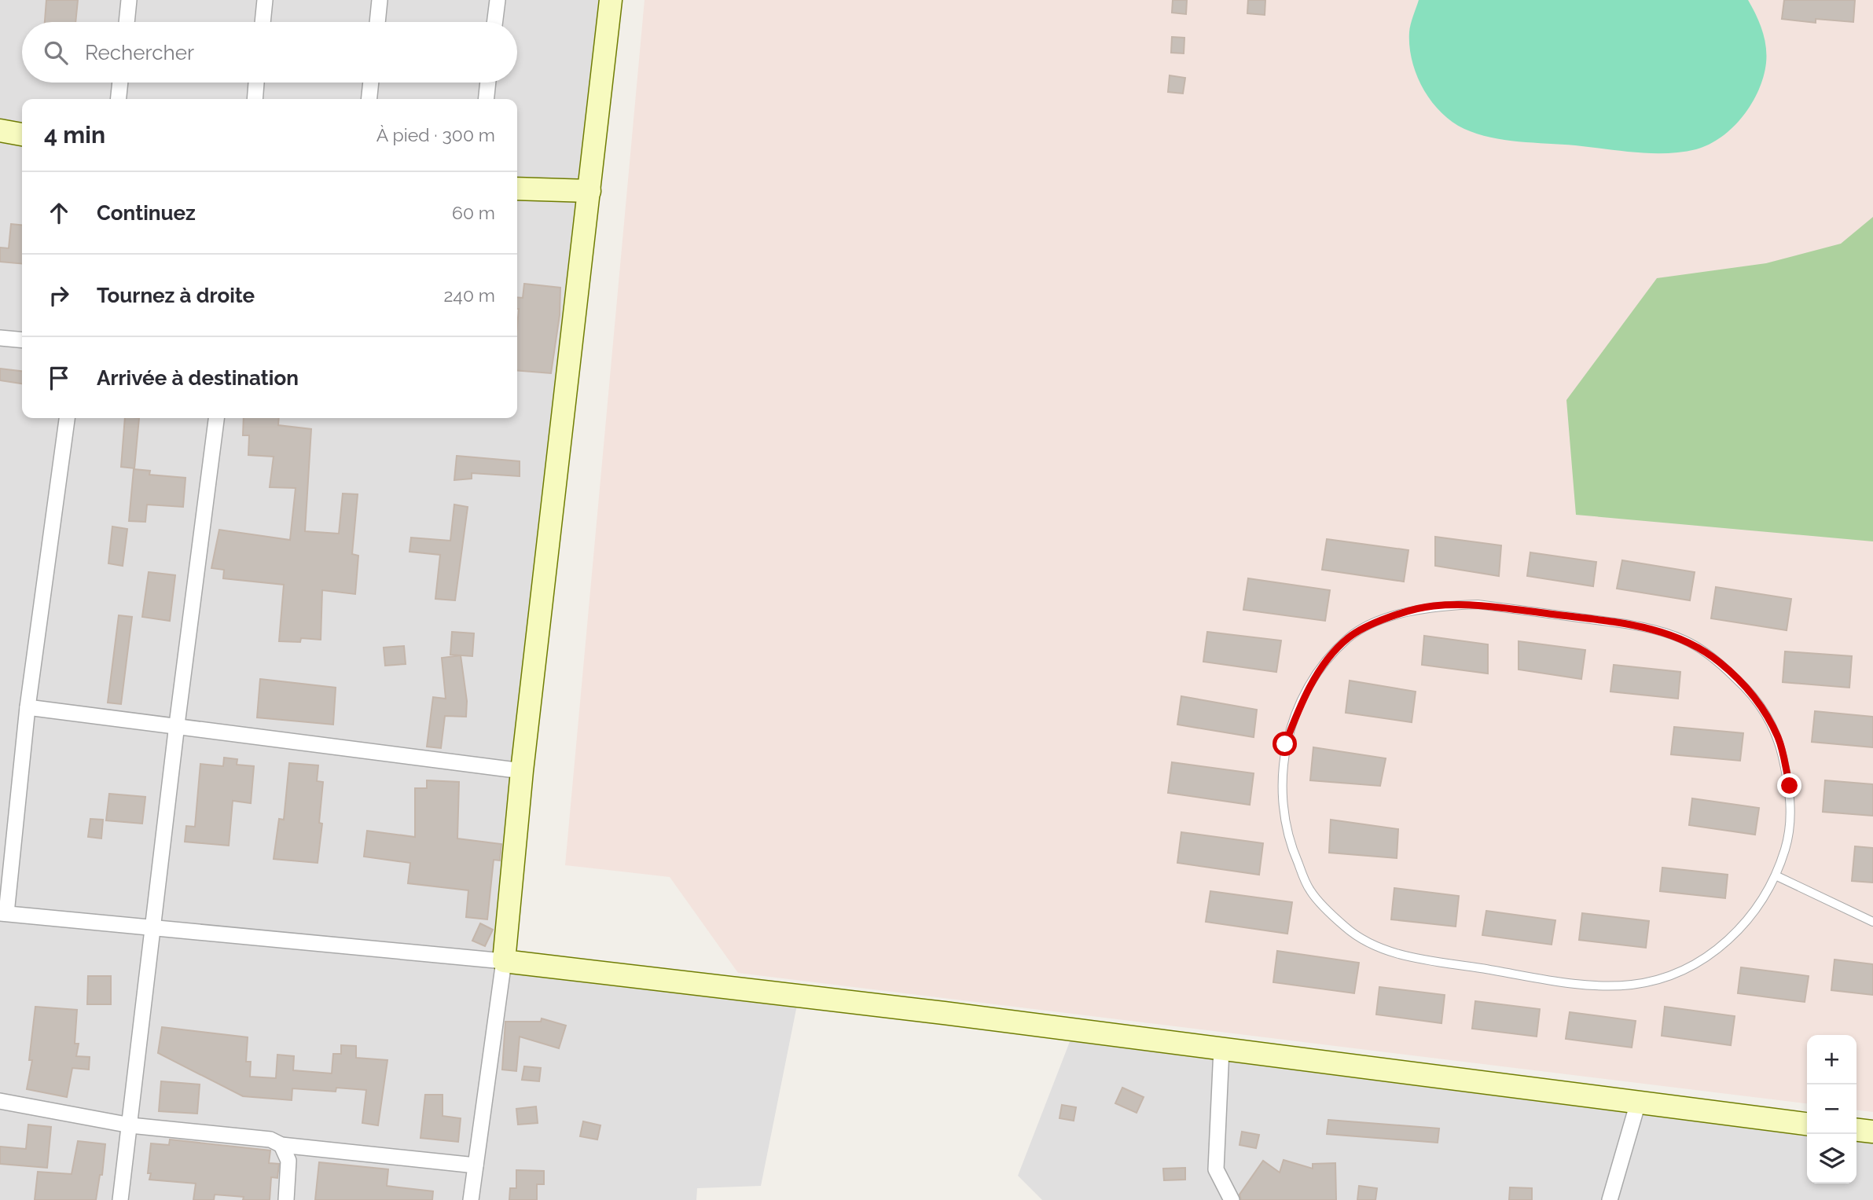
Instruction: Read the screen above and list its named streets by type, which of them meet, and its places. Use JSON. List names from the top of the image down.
{
  "page": {
    "search": "Rechercher",
    "heading": ["4 min", "À pied · 300 m"],
    "list": [
      ["Continuez", "60 m"],
      ["Tournez à droite", "240 m"],
      "Arrivée à destination"
    ],
    "map_buttons": ["+", "−"]
  }
}
